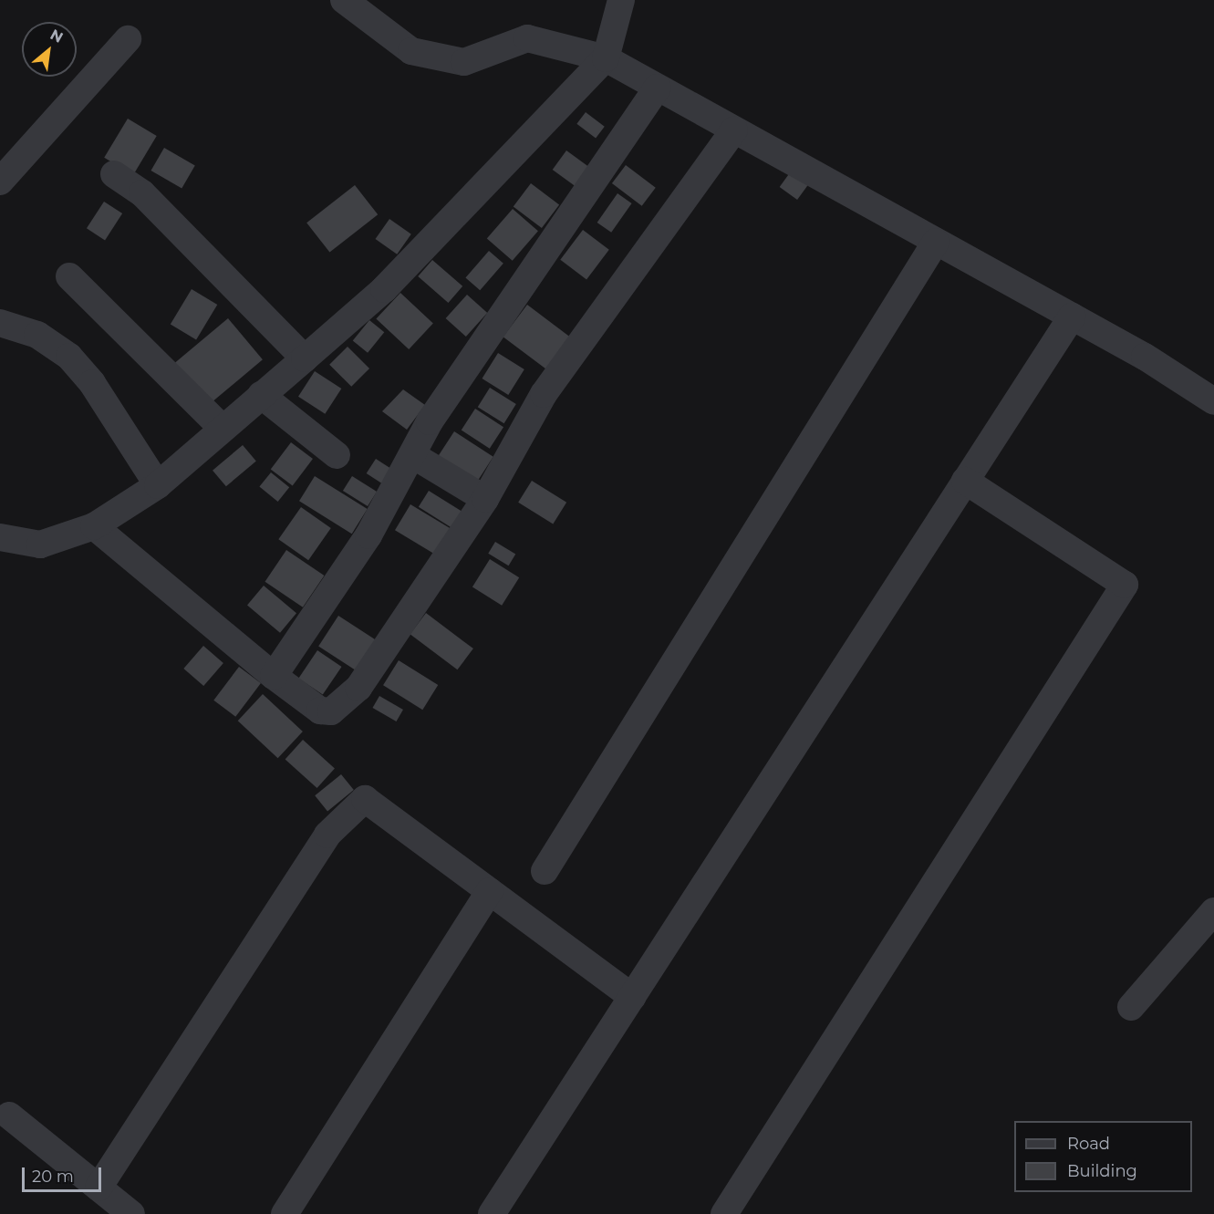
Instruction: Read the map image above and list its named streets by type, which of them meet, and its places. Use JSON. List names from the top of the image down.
{
  "legend": ["Road", "Building"],
  "scale_bar": "20 m",
  "north": "top right"
}
